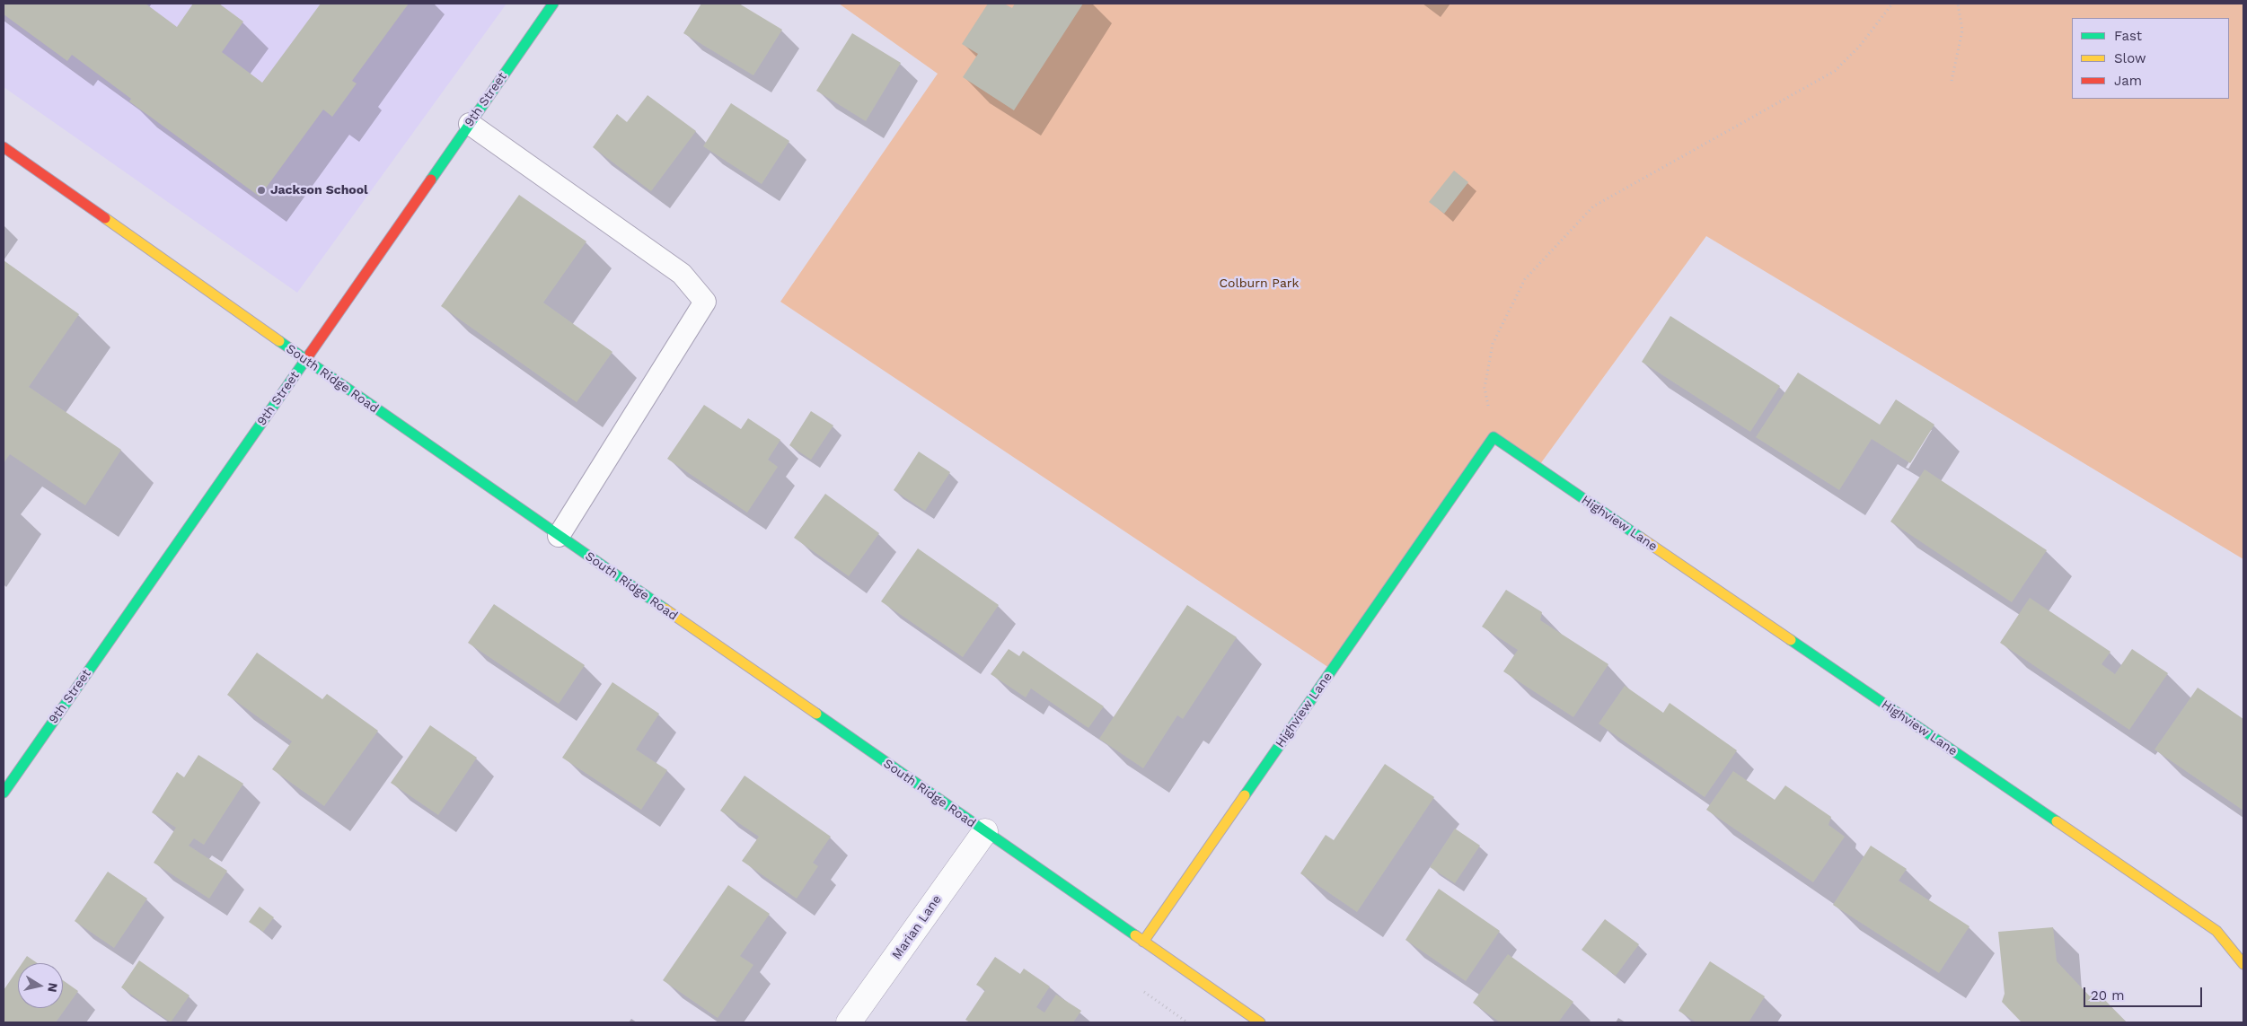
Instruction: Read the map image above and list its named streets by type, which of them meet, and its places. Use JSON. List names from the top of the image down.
{
  "streets": {
    "street": [
      "9th Street",
      "South Ridge Road",
      "Highview Lane",
      "Marian Lane"
    ]
  },
  "crossings": [
    ["9th Street", "South Ridge Road"],
    ["South Ridge Road", "Highview Lane"],
    ["South Ridge Road", "Marian Lane"]
  ],
  "parks": ["Colburn Park"],
  "places": ["Jackson School"],
  "legend": ["Fast", "Slow", "Jam"],
  "scale_bar": "20 m",
  "north": "right"
}
